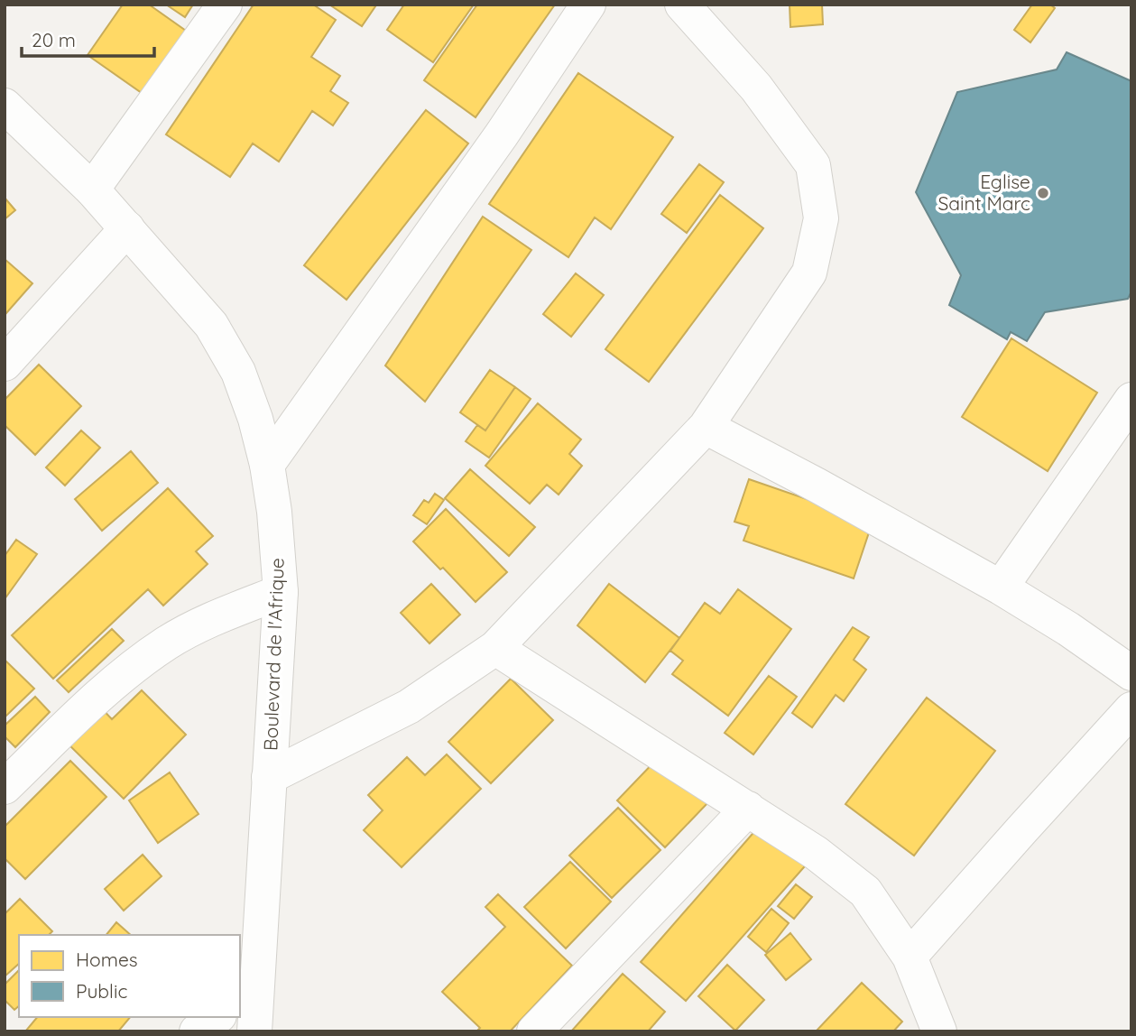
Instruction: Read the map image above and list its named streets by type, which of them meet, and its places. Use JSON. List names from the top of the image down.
{
  "streets": {
    "street": ["Boulevard de l'Afrique"]
  },
  "places": ["Eglise Saint Marc"],
  "legend": ["Homes", "Public"],
  "scale_bar": "20 m"
}
